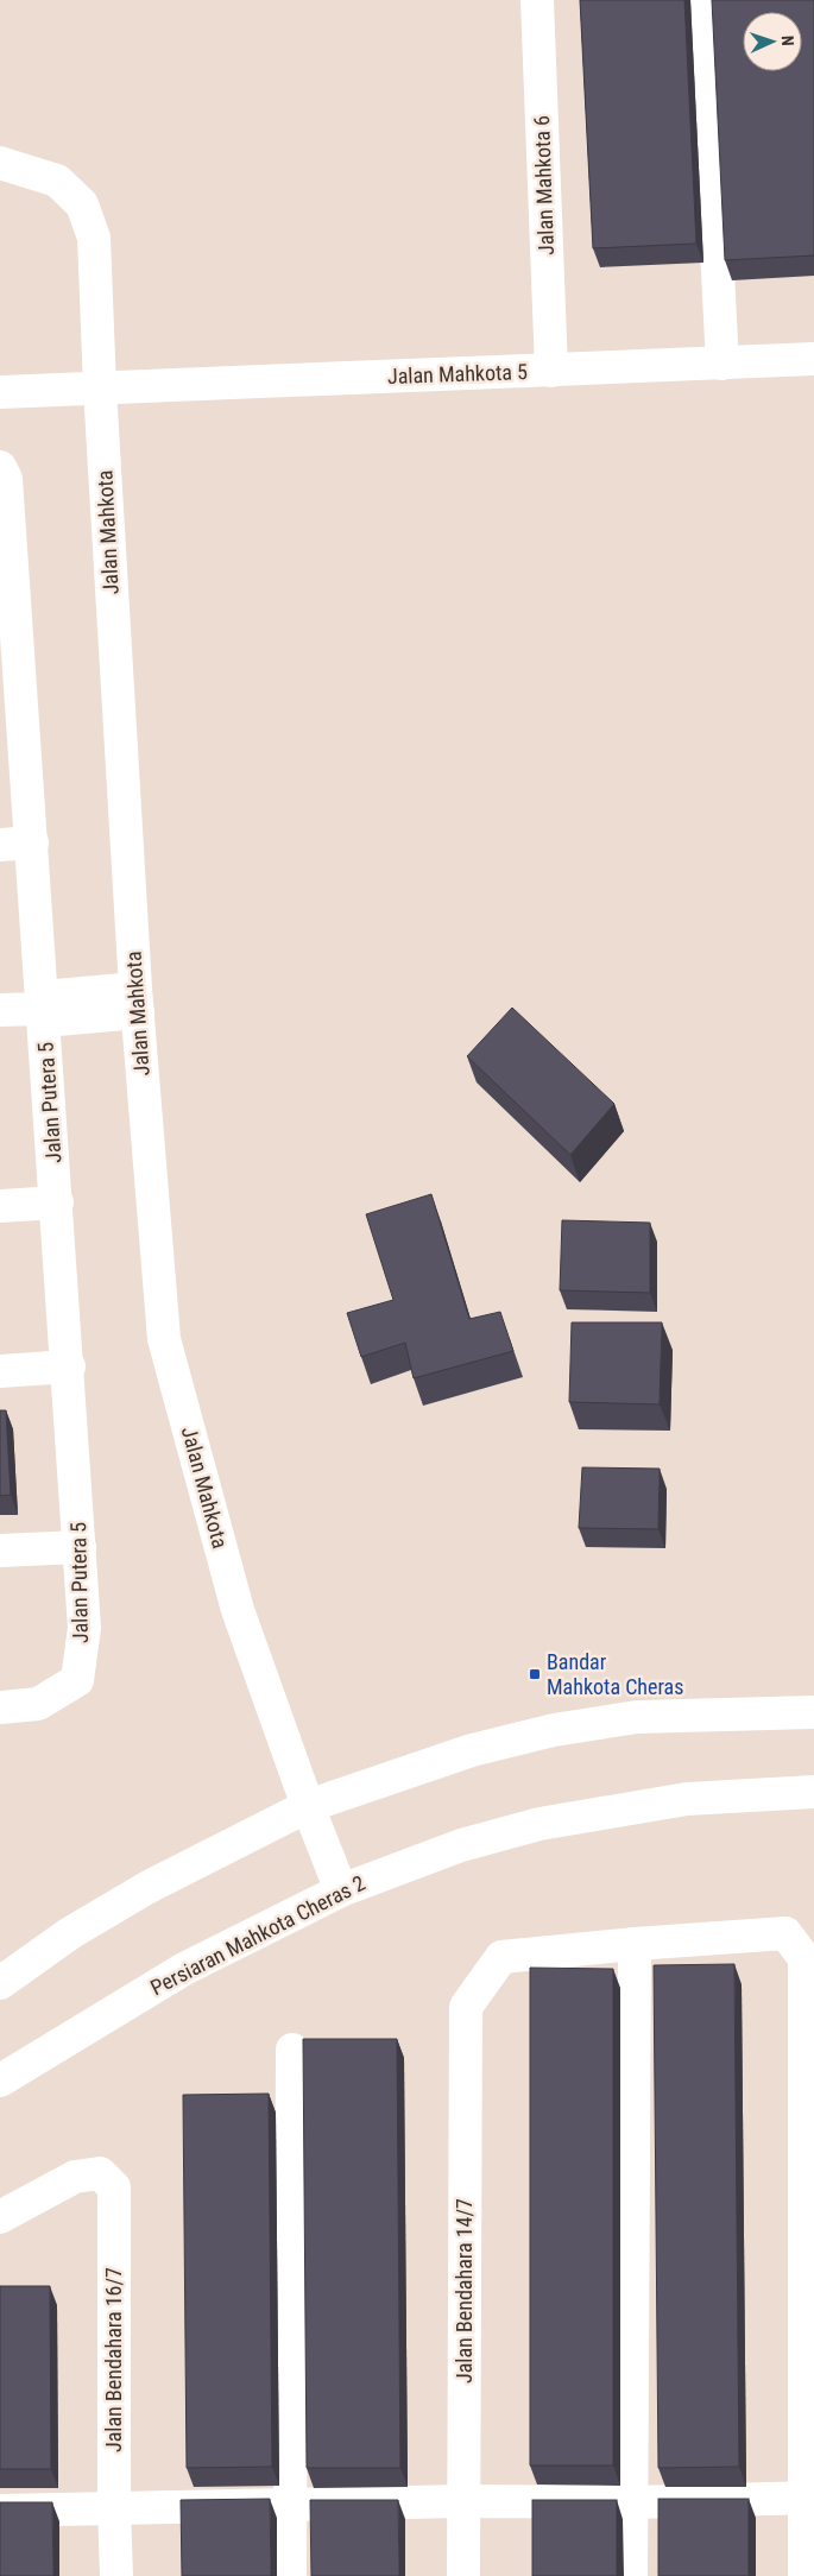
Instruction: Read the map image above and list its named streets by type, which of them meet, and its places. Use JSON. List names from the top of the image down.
{
  "streets": {
    "street": [
      "Jalan Mahkota 6",
      "Jalan Mahkota 5",
      "Jalan Mahkota",
      "Jalan Putera 5",
      "Persiaran Mahkota Cheras 2",
      "Jalan Bendahara 14/7",
      "Jalan Bendahara 16/7"
    ]
  },
  "crossings": [
    ["Jalan Mahkota 6", "Jalan Mahkota 5"],
    ["Jalan Mahkota 5", "Jalan Mahkota"],
    ["Jalan Mahkota", "Persiaran Mahkota Cheras 2"]
  ],
  "places": {
    "transit": ["Bandar Mahkota Cheras"]
  },
  "north": "right"
}
